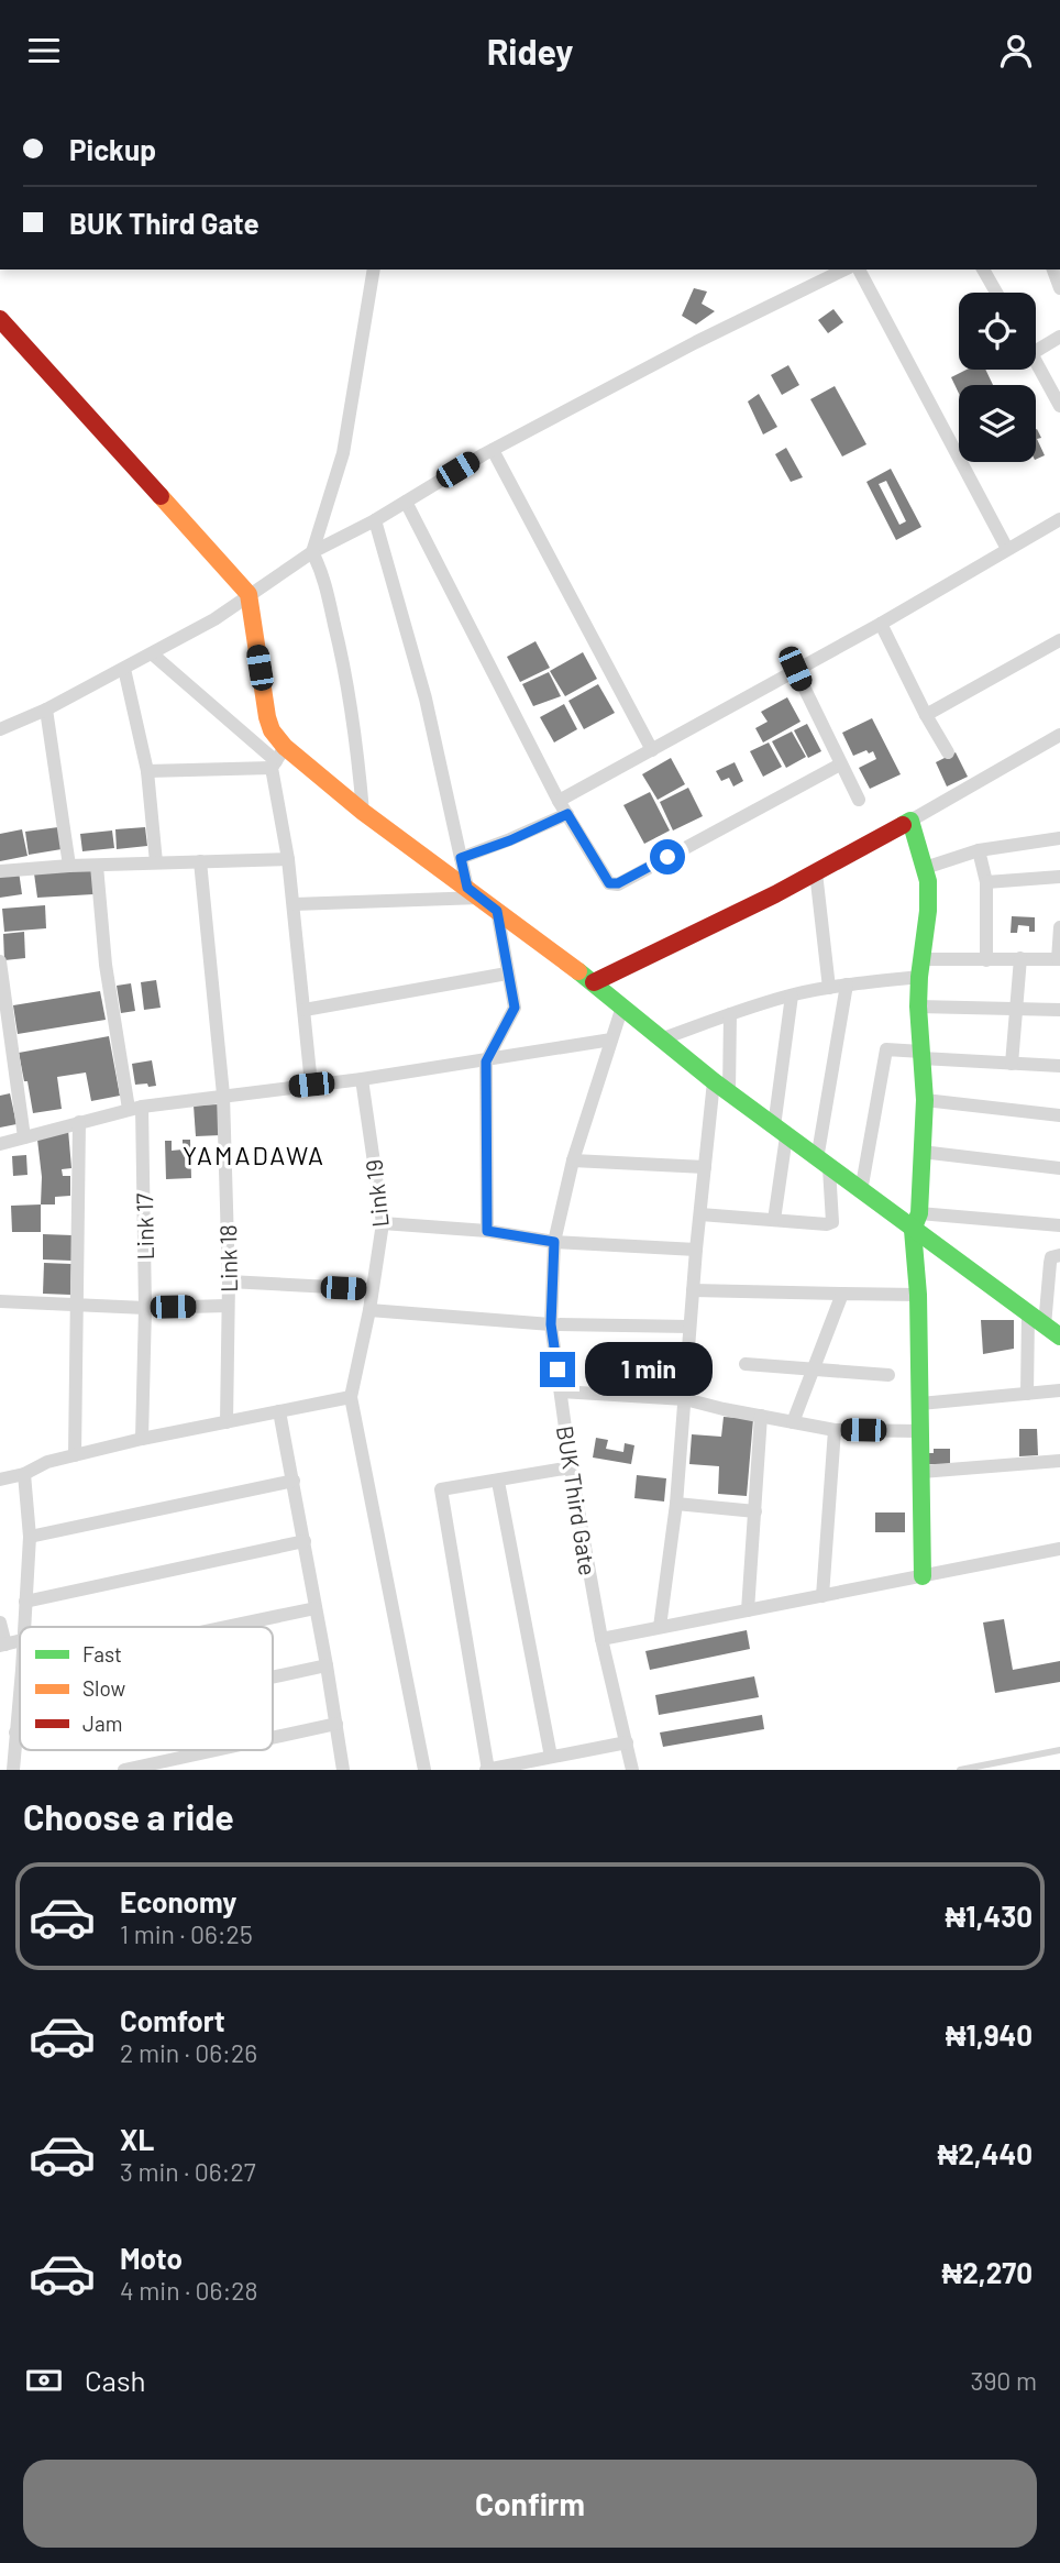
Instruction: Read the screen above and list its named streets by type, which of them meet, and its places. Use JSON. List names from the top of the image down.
{
  "streets": {
    "street": [
      "Link 19",
      "Link 17",
      "Link 18",
      "BUK Third Gate"
    ]
  },
  "districts": ["YAMADAWA"],
  "legend": ["Fast", "Slow", "Jam"],
  "page": {
    "header": "Ridey",
    "banner": ["Pickup", "BUK Third Gate"],
    "bubble": "1 min",
    "heading": "Choose a ride",
    "list": [
      {
        "name": "Economy",
        "note": "1 min · 06:25",
        "value": "₦1,430"
      },
      {
        "name": "Comfort",
        "note": "2 min · 06:26",
        "value": "₦1,940"
      },
      {
        "name": "XL",
        "note": "3 min · 06:27",
        "value": "₦2,440"
      },
      {
        "name": "Moto",
        "note": "4 min · 06:28",
        "value": "₦2,270"
      }
    ],
    "pay": ["Cash", "390 m"],
    "buttons": "Confirm"
  }
}
